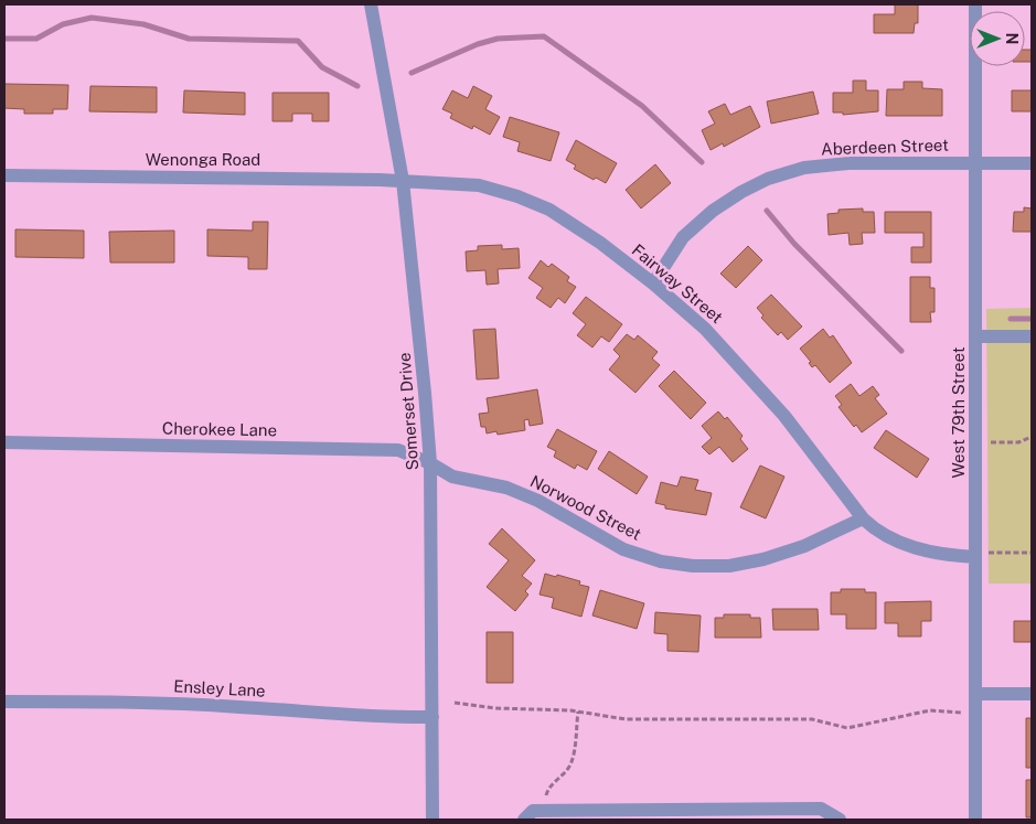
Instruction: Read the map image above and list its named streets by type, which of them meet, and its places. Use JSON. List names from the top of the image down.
{
  "streets": {
    "street": [
      "Aberdeen Street",
      "Wenonga Road",
      "Fairway Street",
      "Somerset Drive",
      "West 79th Street",
      "Cherokee Lane",
      "Norwood Street",
      "Ensley Lane"
    ]
  },
  "crossings": [
    ["Aberdeen Street", "Fairway Street"],
    ["Aberdeen Street", "West 79th Street"],
    ["Wenonga Road", "Fairway Street"],
    ["Wenonga Road", "Somerset Drive"],
    ["Fairway Street", "Somerset Drive"],
    ["Fairway Street", "Norwood Street"],
    ["Somerset Drive", "Cherokee Lane"],
    ["Somerset Drive", "Norwood Street"],
    ["Somerset Drive", "Ensley Lane"],
    ["Cherokee Lane", "Norwood Street"]
  ],
  "north": "right"
}
